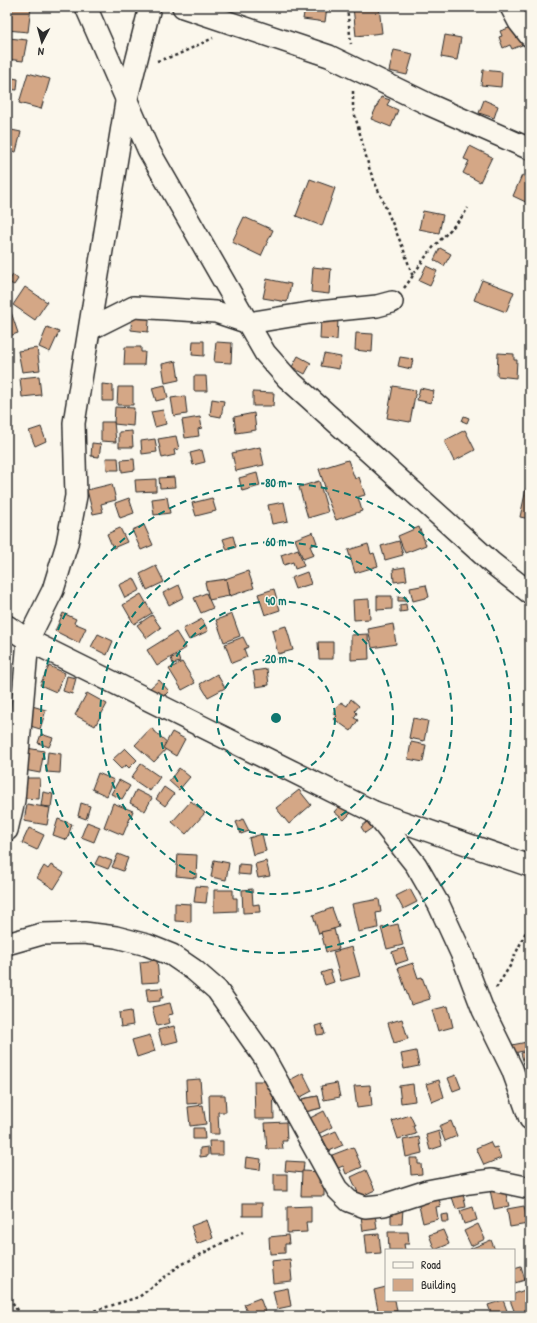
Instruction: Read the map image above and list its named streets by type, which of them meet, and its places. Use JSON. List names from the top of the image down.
{
  "legend": ["Road", "Building"],
  "north": "bottom",
  "rings": [
    "80 m",
    "60 m",
    "40 m",
    "20 m"
  ]
}
